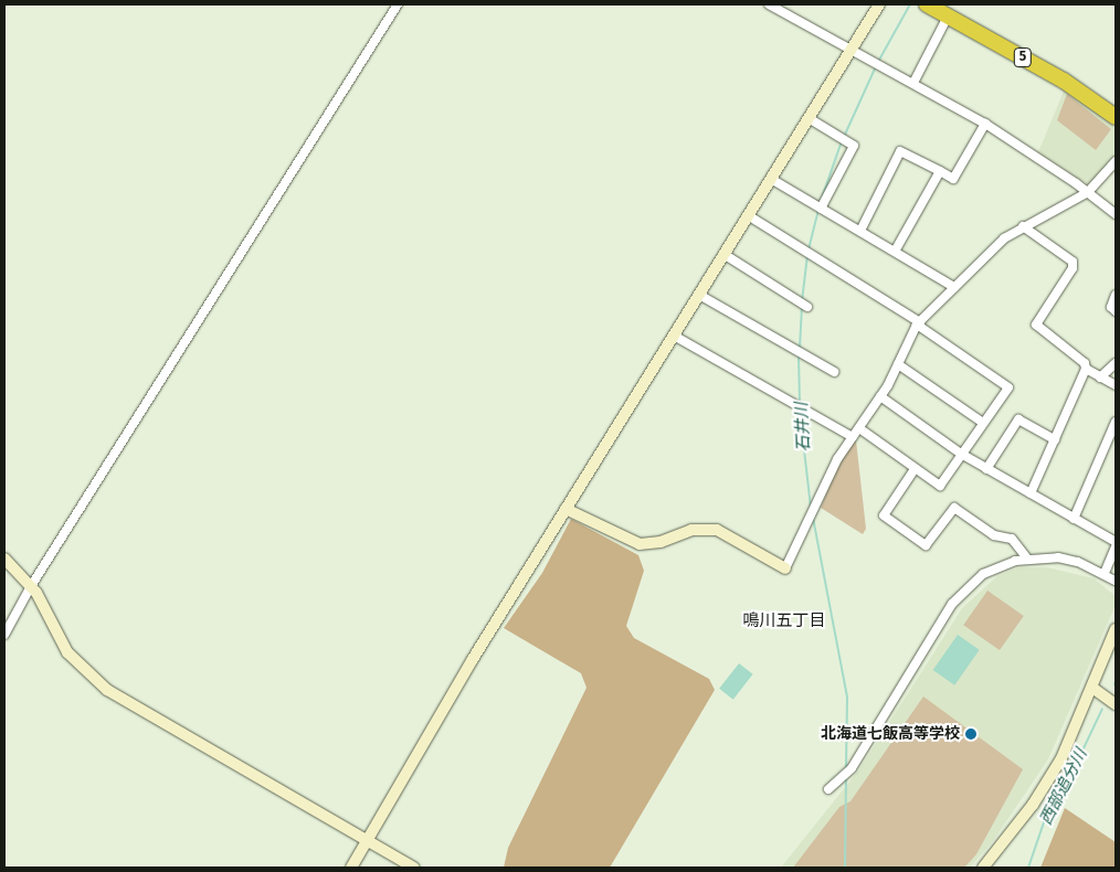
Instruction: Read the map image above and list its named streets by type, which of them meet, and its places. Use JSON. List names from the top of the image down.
{
  "streets": {
    "highway": ["5"]
  },
  "districts": ["鳴川五丁目"],
  "water": ["石井川", "西部追分川"],
  "places": ["北海道七飯高等学校"]
}
